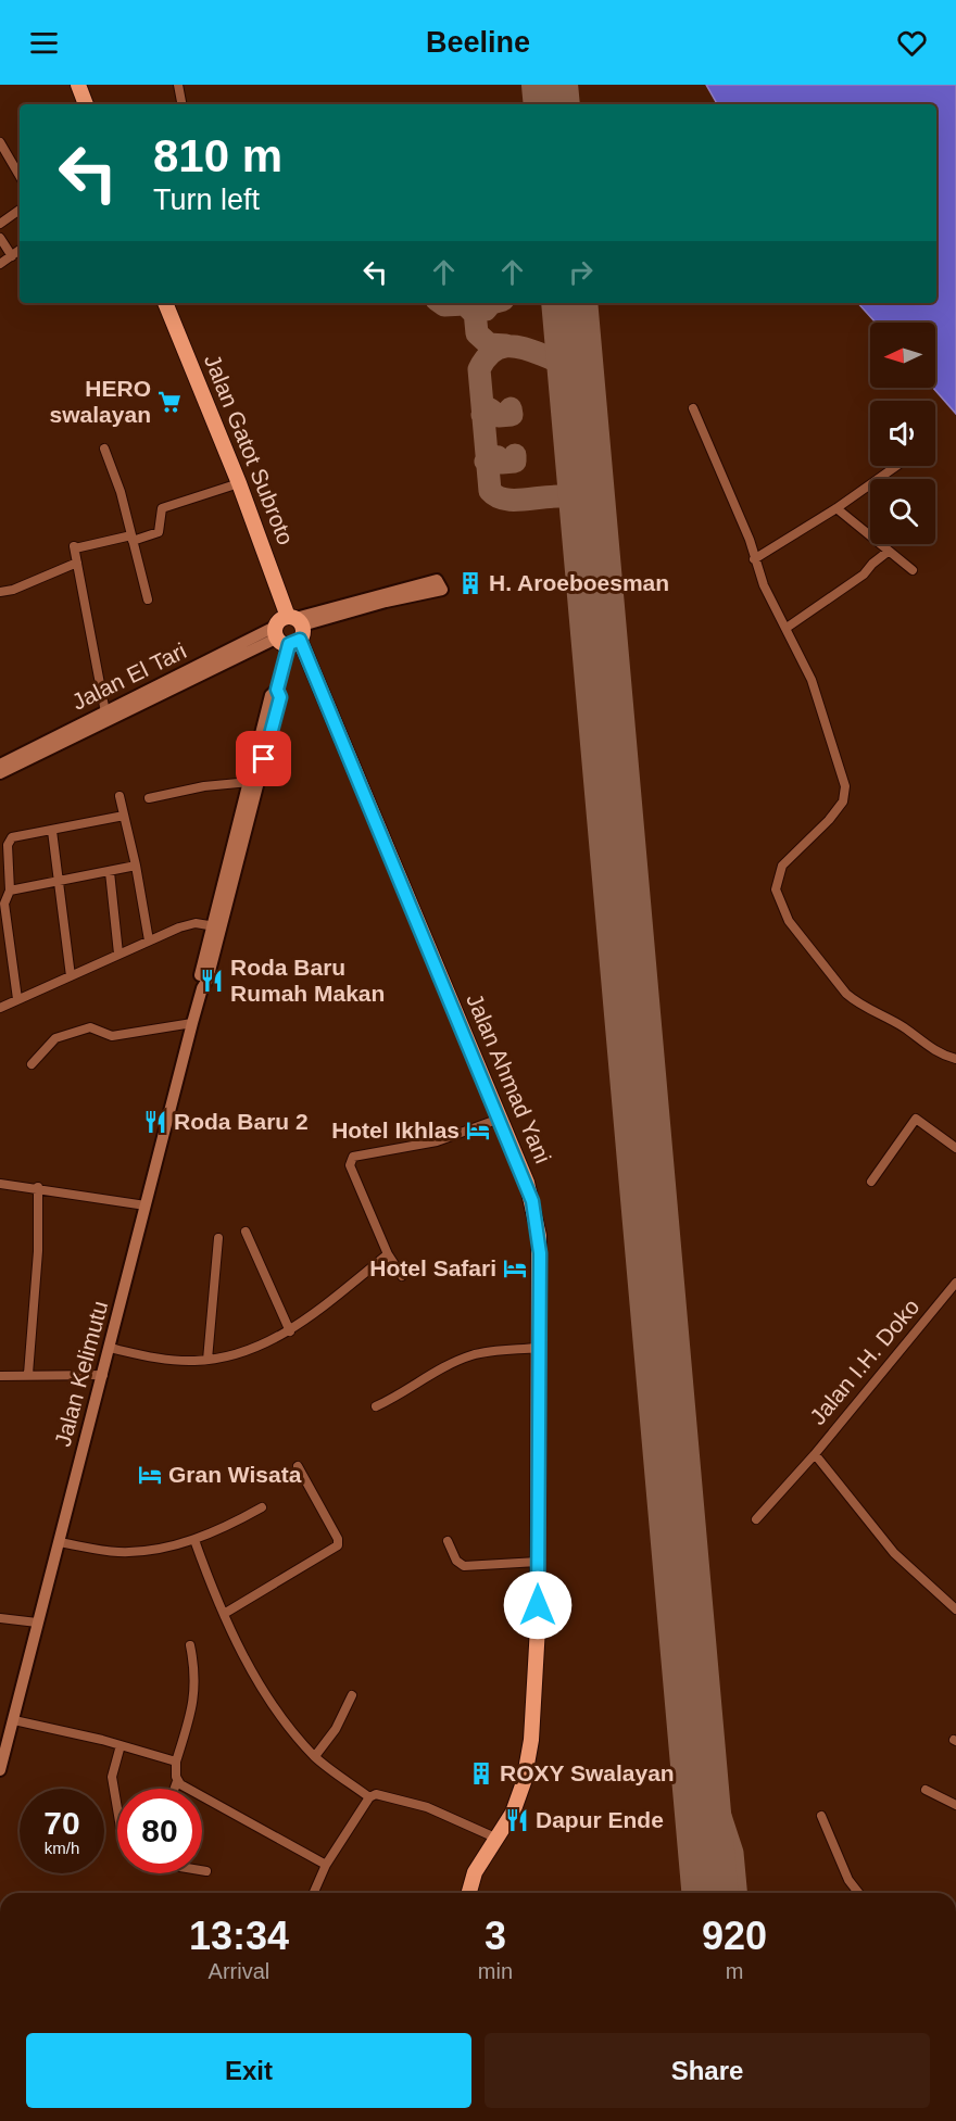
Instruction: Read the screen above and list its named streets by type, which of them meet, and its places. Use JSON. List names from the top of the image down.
{
  "streets": {
    "highway": ["Jalan Gatot Subroto", "Jalan Ahmad Yani"],
    "street": ["Jalan El Tari", "Jalan I.H. Doko", "Jalan Kelimutu"]
  },
  "crossings": [
    ["Jalan Gatot Subroto", "Jalan El Tari"],
    ["Jalan Gatot Subroto", "Jalan Ahmad Yani"],
    ["Jalan El Tari", "Jalan Ahmad Yani"]
  ],
  "places": {
    "supermarket": ["HERO swalayan"],
    "building": ["H. Aroeboesman", "ROXY Swalayan"],
    "restaurant": ["Roda Baru Rumah Makan", "Roda Baru 2", "Dapur Ende"],
    "hotel": ["Hotel Ikhlas", "Hotel Safari", "Gran Wisata"]
  },
  "north": "left",
  "page": {
    "header": "Beeline",
    "turn": ["810 m", "Turn left"],
    "speed": "70 km/h",
    "limit": "80",
    "eta": [
      "13:34",
      "Arrival",
      "3",
      "min",
      "920",
      "m"
    ],
    "buttons": ["Exit", "Share"]
  }
}
